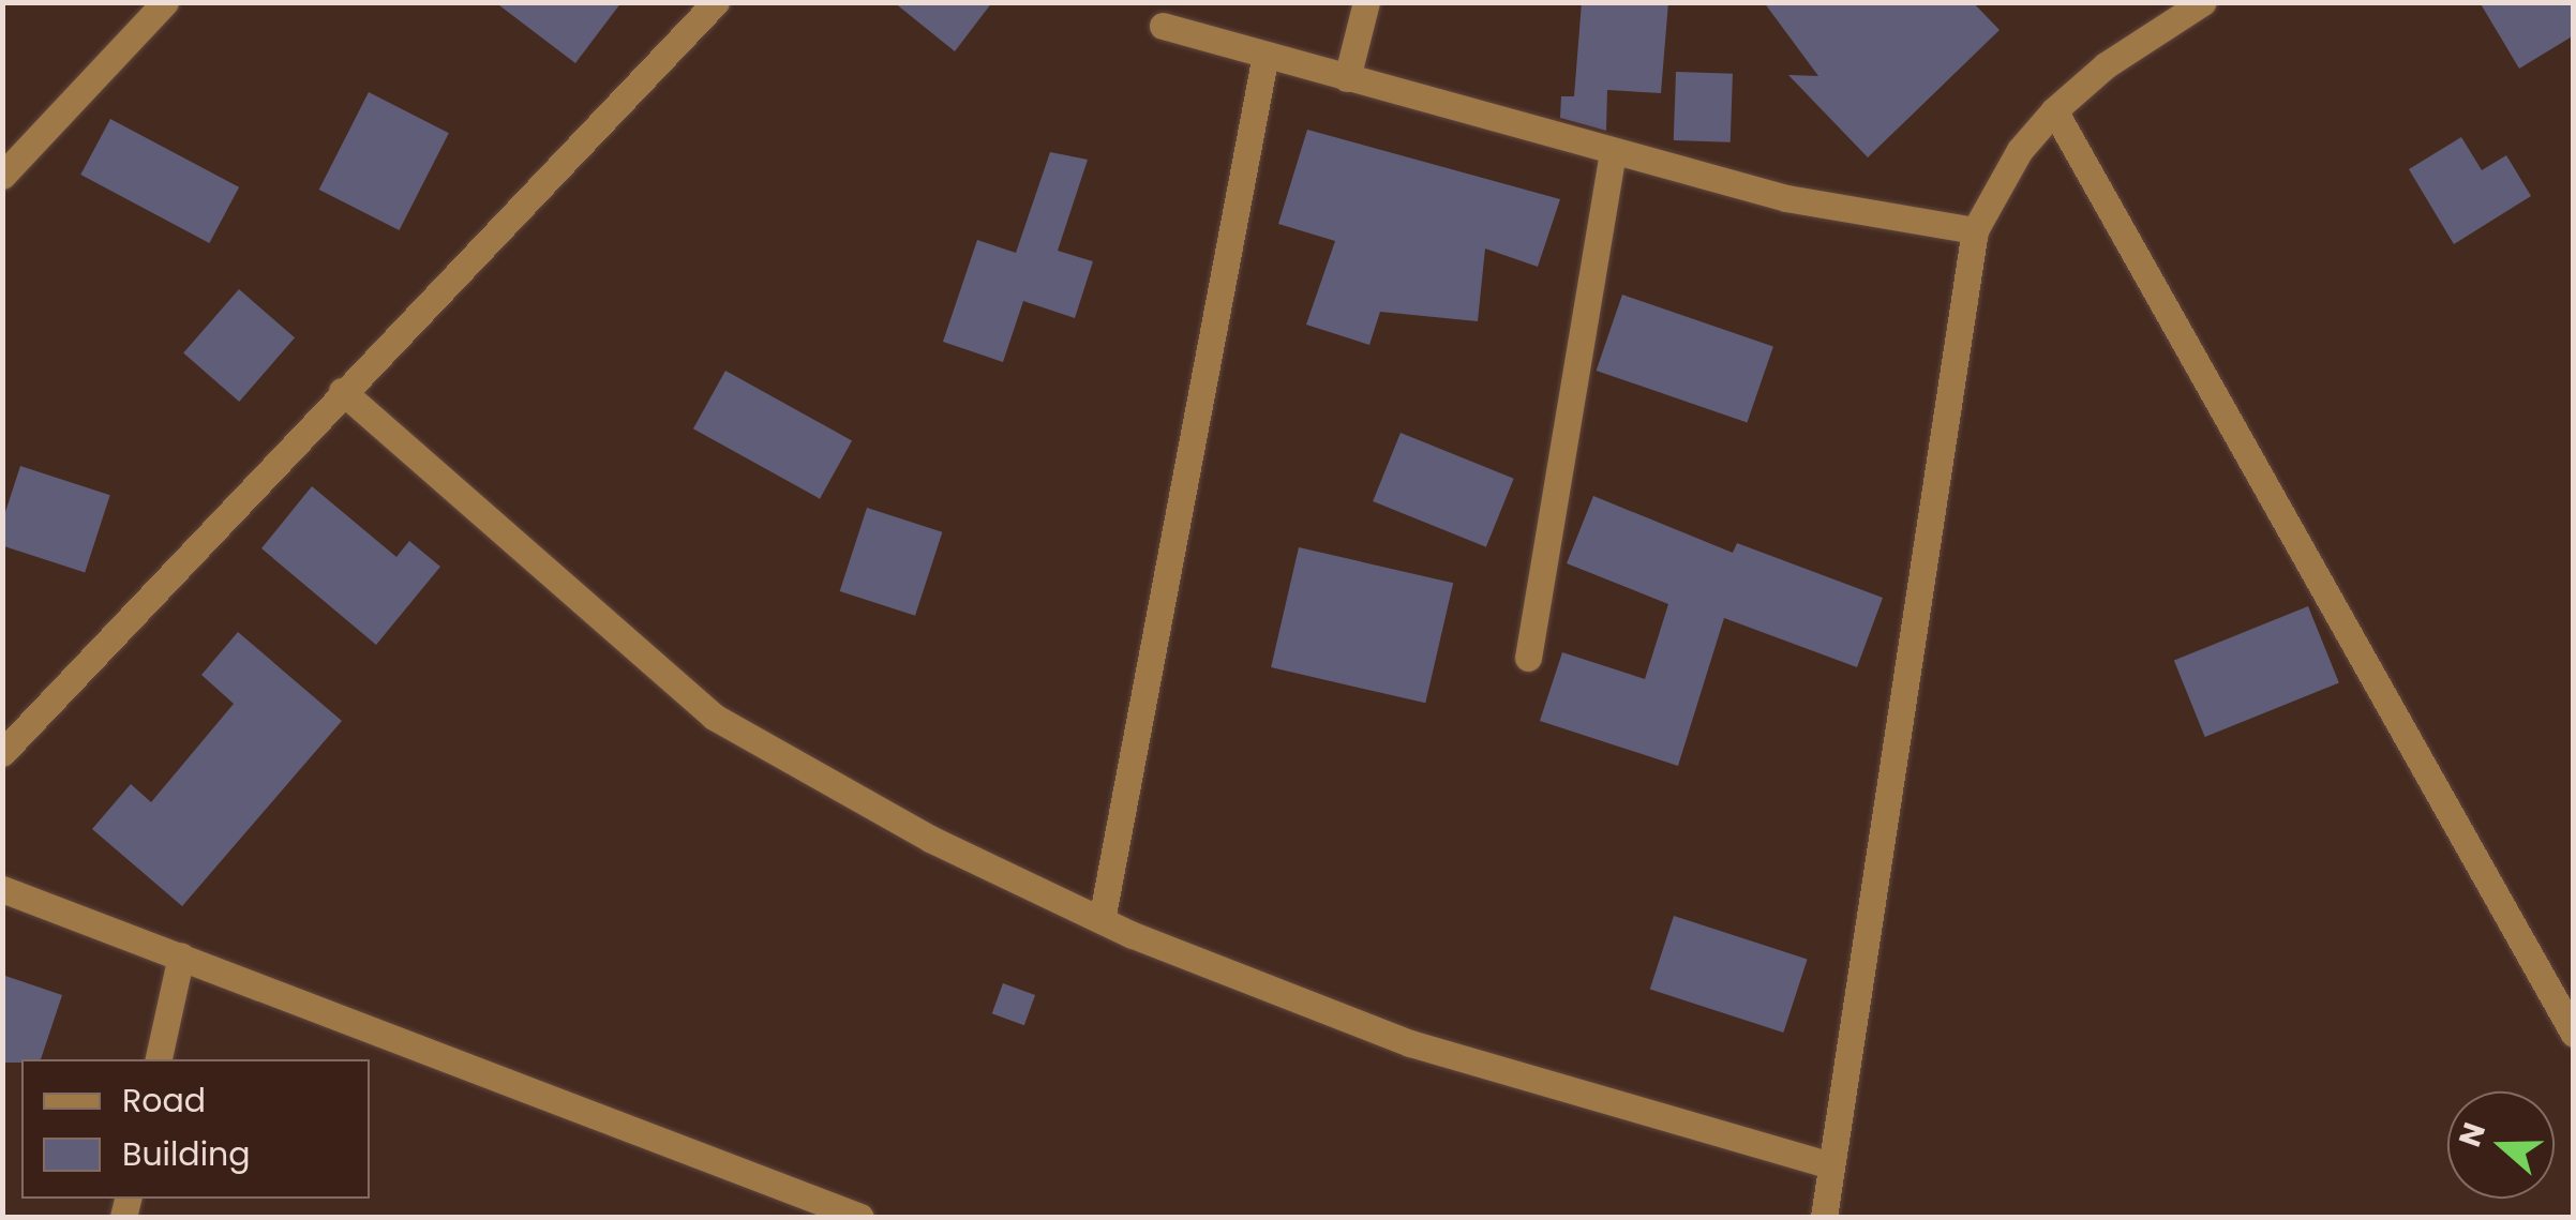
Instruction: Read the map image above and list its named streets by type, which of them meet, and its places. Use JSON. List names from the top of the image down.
{
  "legend": ["Road", "Building"],
  "north": "left"
}
